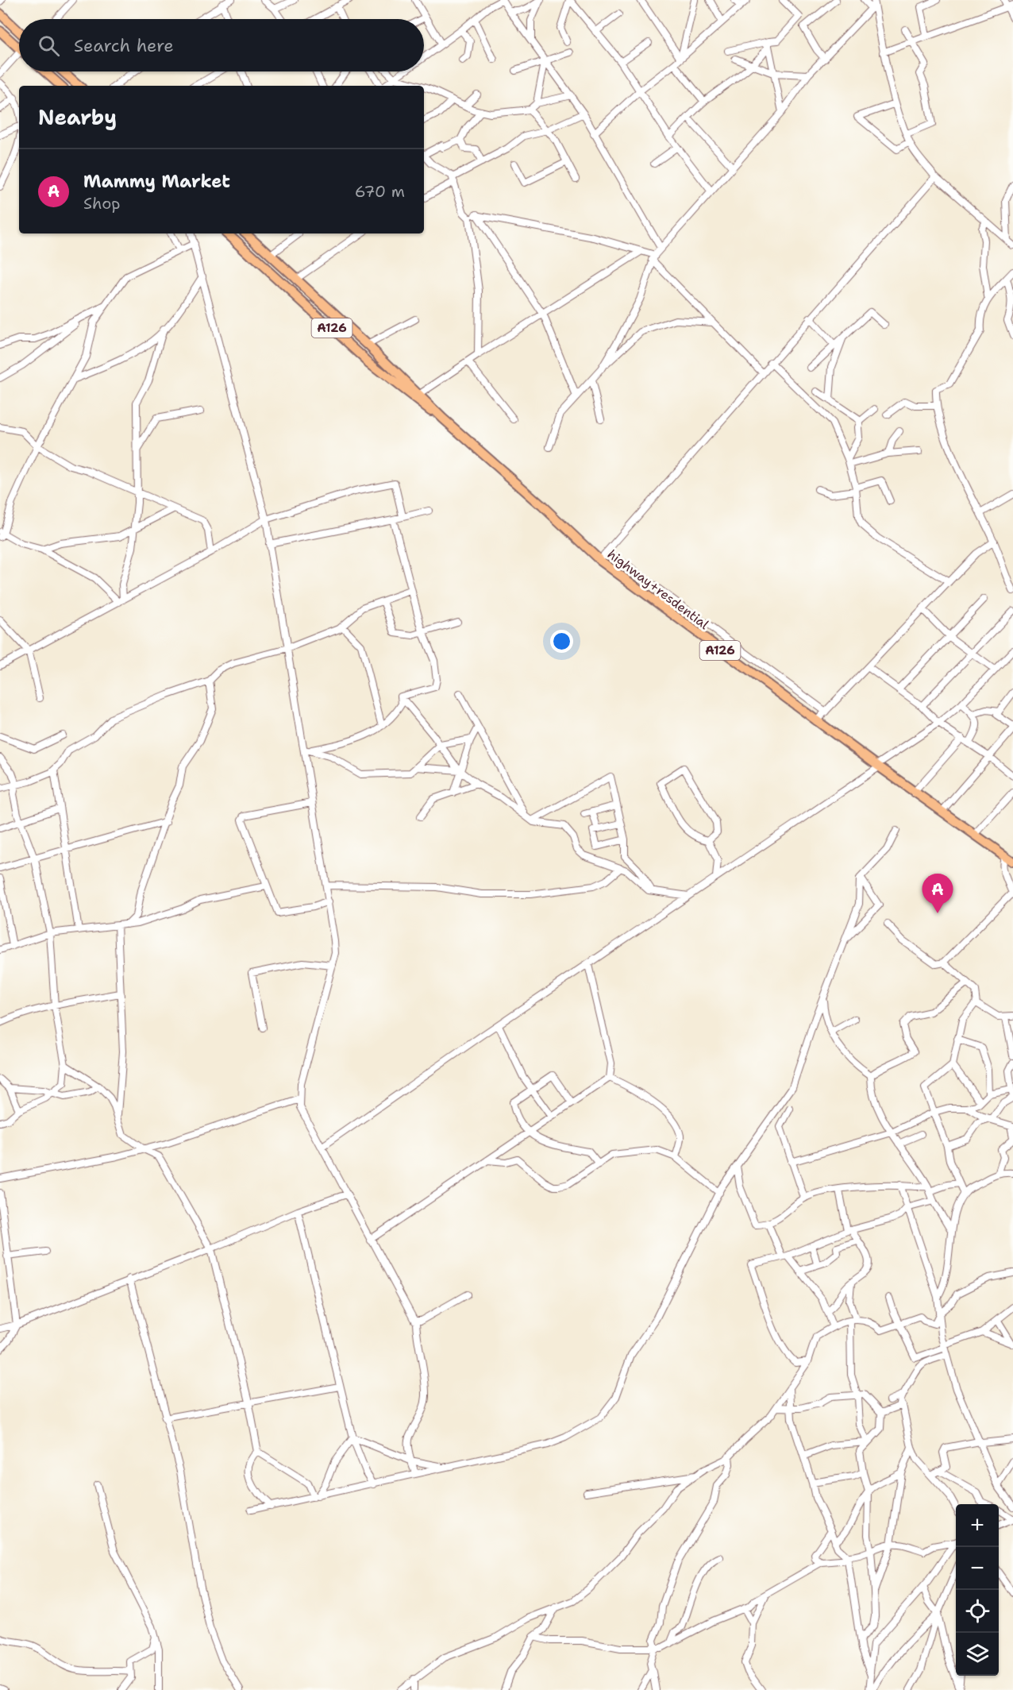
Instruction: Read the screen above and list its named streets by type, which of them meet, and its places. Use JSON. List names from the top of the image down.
{
  "streets": {
    "highway": ["A126", "highway+resdential"]
  },
  "crossings": [
    ["A126", "highway+resdential"]
  ],
  "page": {
    "search": "Search here",
    "heading": "Nearby",
    "list": [
      {
        "mark": "A",
        "name": "Mammy Market",
        "note": "Shop",
        "value": "670 m"
      }
    ],
    "pins": "A",
    "map_buttons": ["+", "−"]
  }
}
